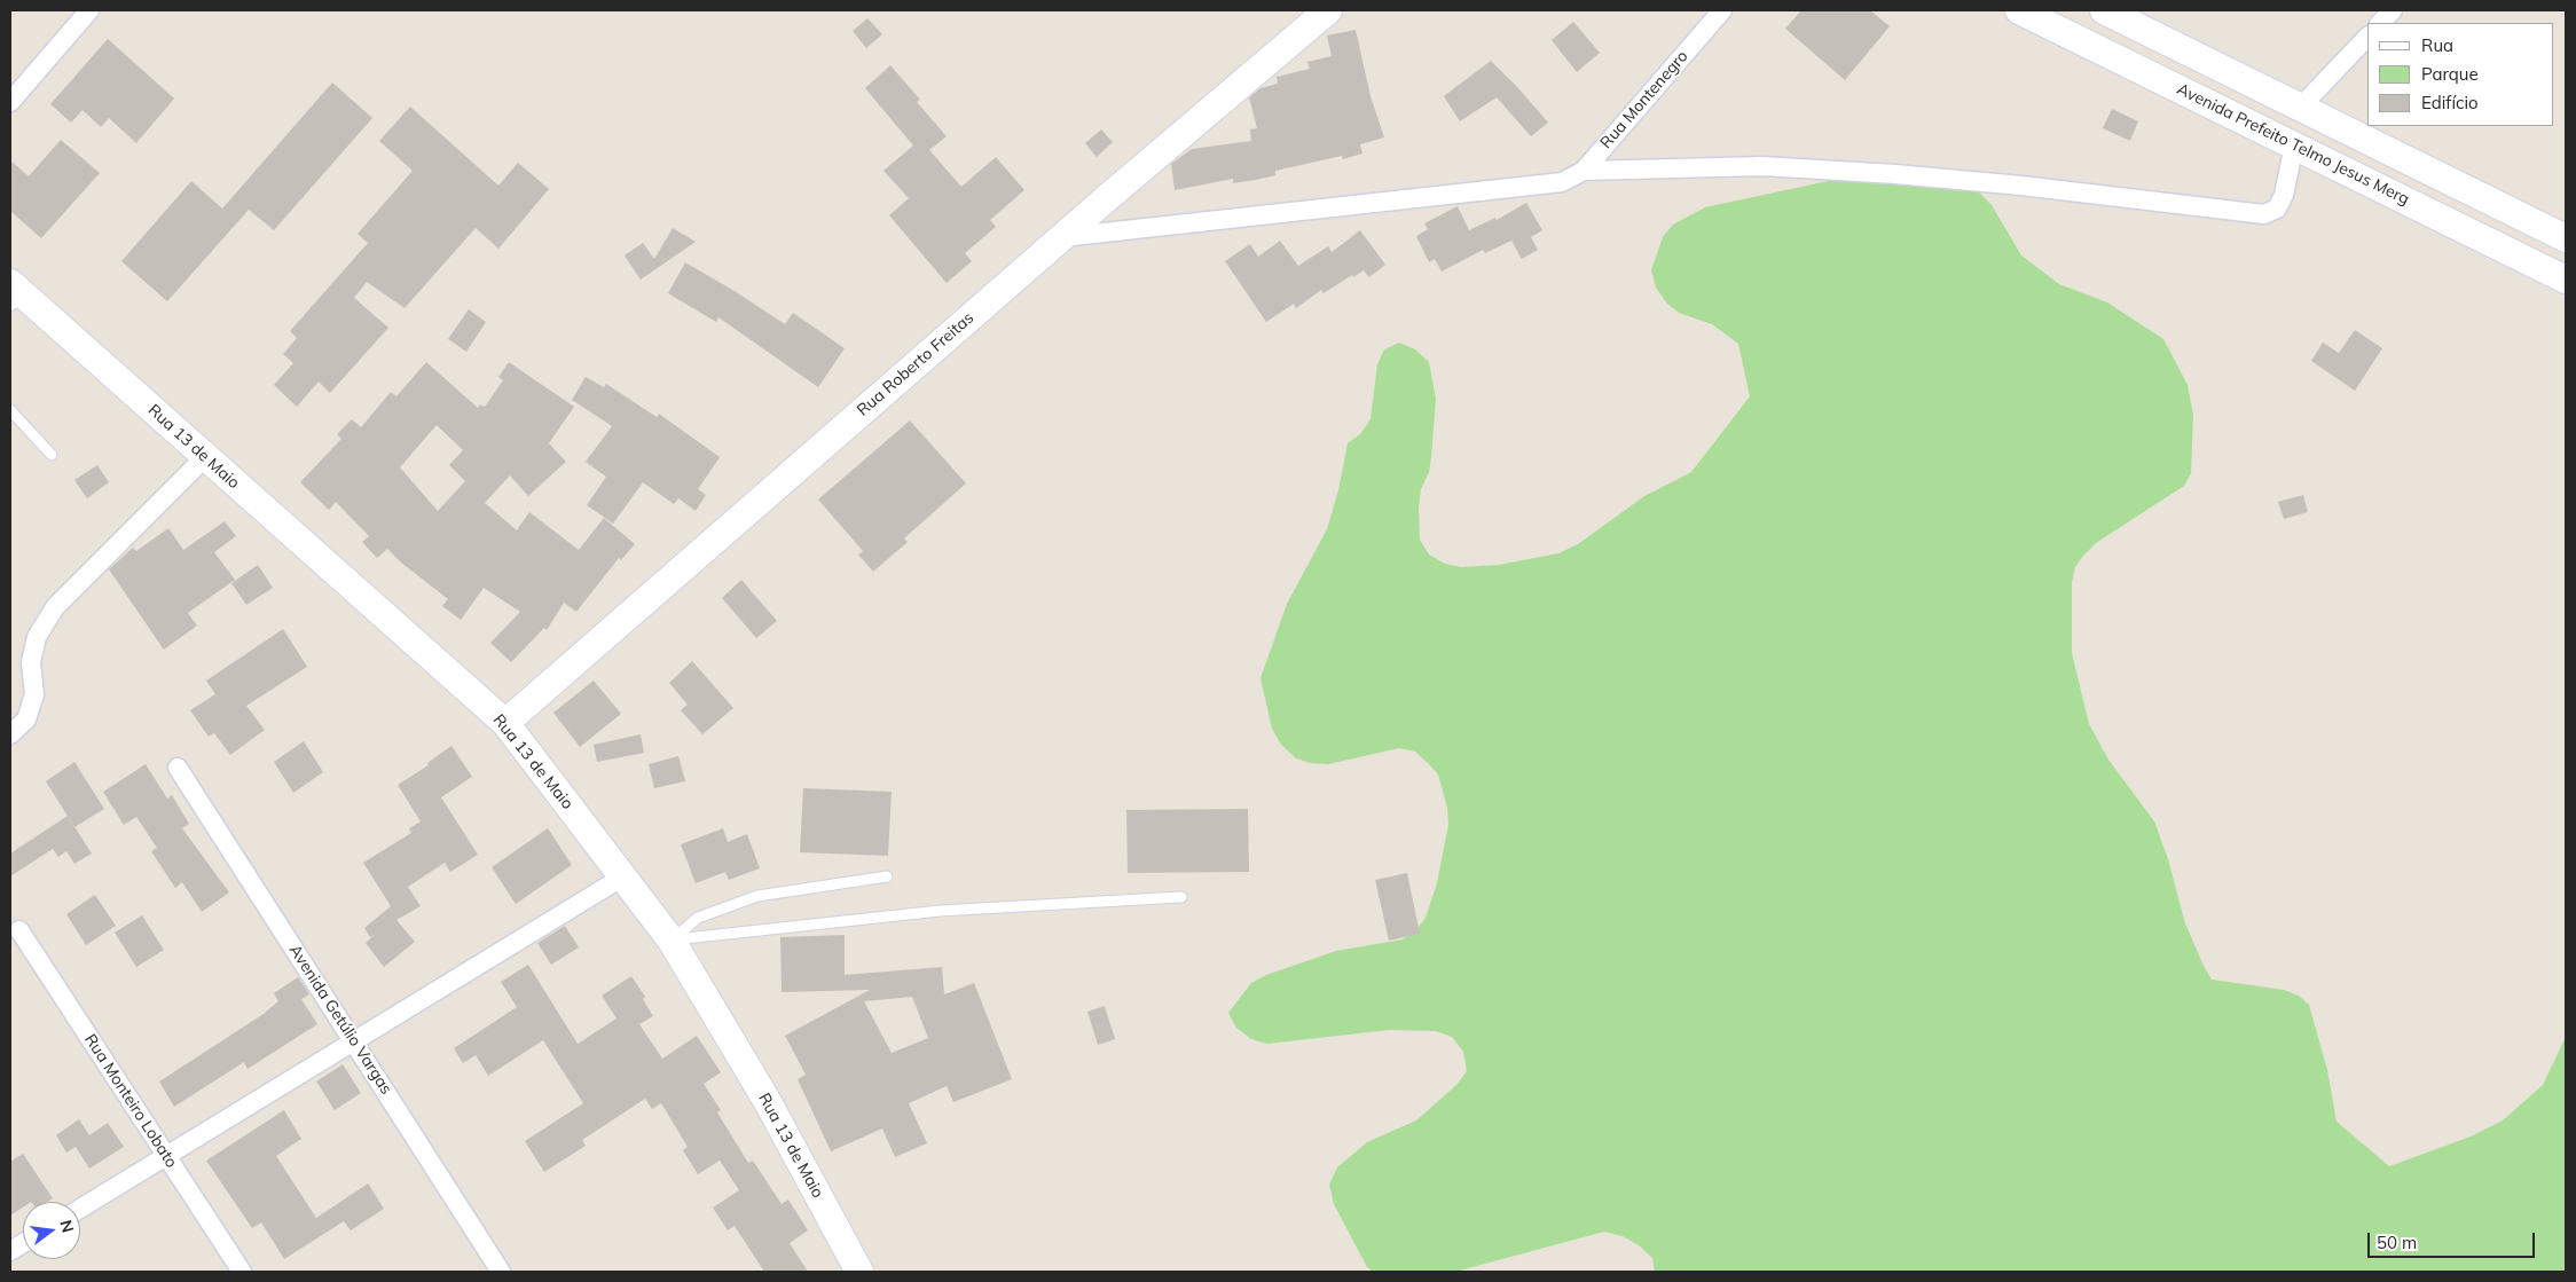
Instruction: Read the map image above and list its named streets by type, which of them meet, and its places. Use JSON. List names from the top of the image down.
{
  "streets": {
    "main road": ["Avenida Prefeito Telmo Jesus Merg", "Rua Roberto Freitas", "Rua 13 de Maio"],
    "street": ["Rua Montenegro", "Avenida Getúlio Vargas", "Rua Monteiro Lobato"]
  },
  "crossings": [
    ["Rua Montenegro", "Rua Roberto Freitas"],
    ["Rua Roberto Freitas", "Rua 13 de Maio"]
  ],
  "legend": ["Rua", "Parque", "Edifício"],
  "scale_bar": "50 m",
  "north": "right"
}
